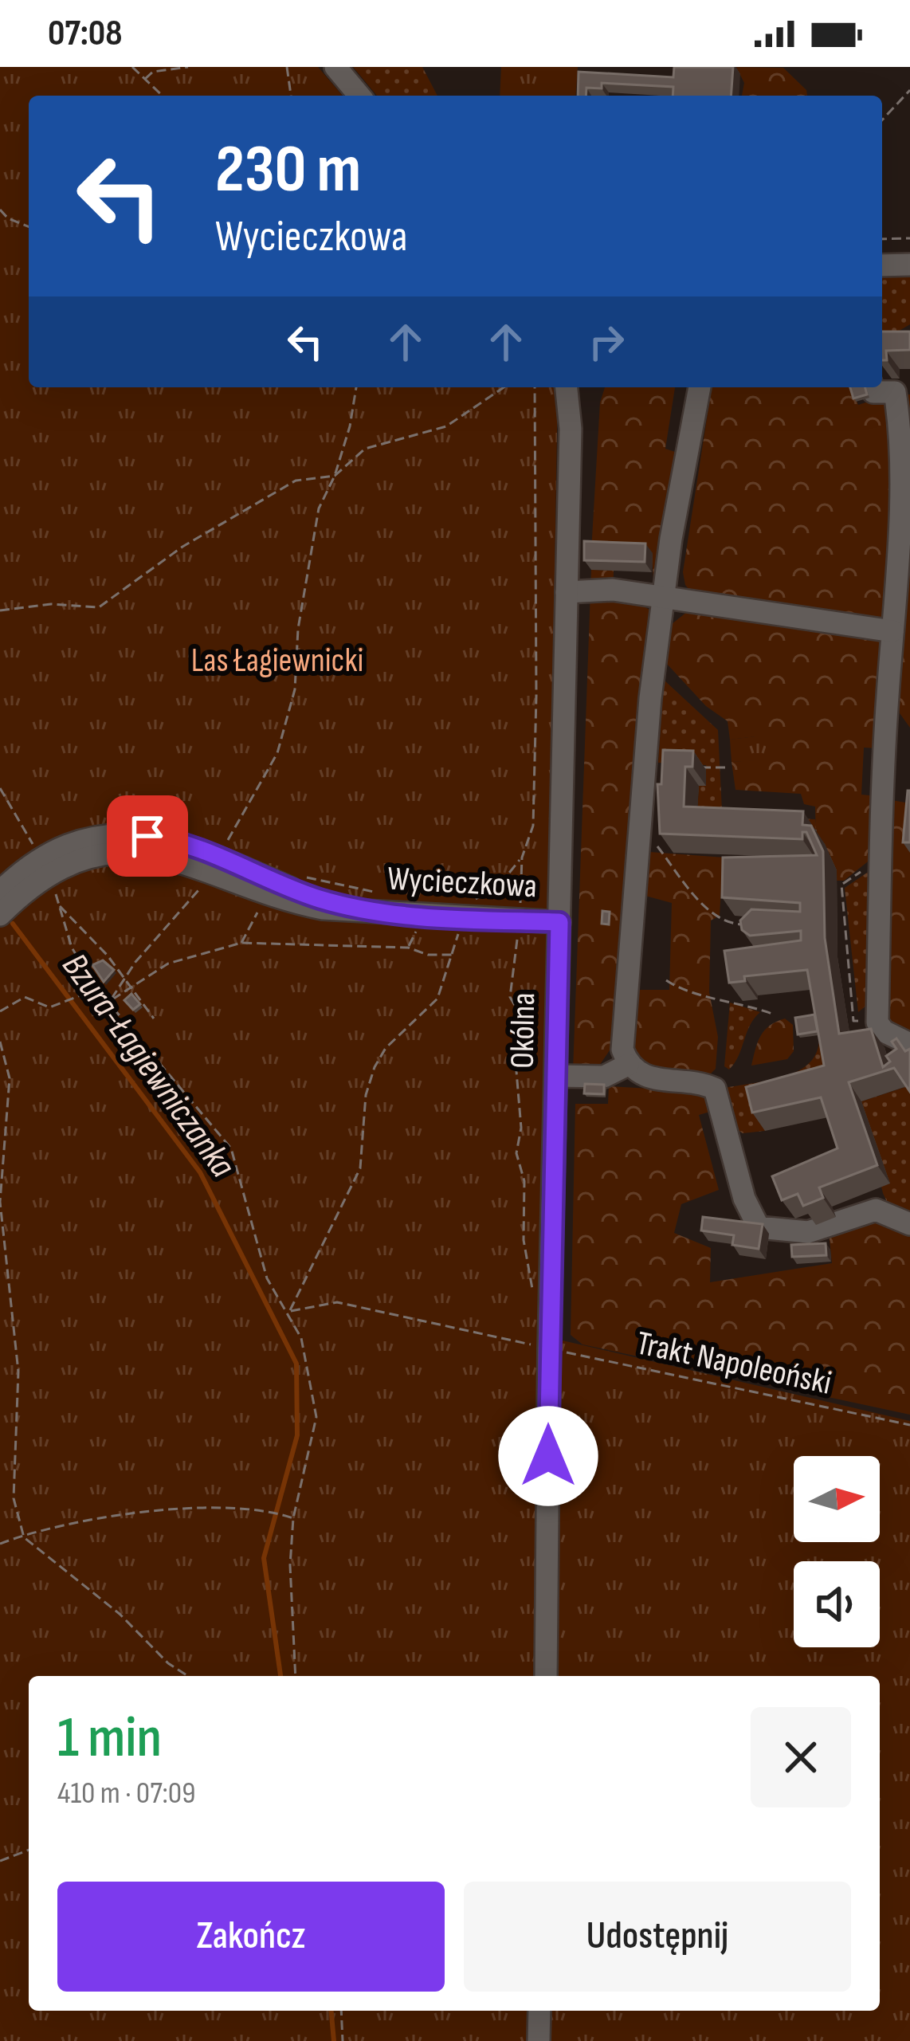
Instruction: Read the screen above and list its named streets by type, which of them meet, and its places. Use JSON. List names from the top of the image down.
{
  "streets": {
    "street": ["Wycieczkowa", "Okólna"],
    "path": ["Trakt Napoleoński"]
  },
  "crossings": [
    ["Wycieczkowa", "Okólna"],
    ["Okólna", "Trakt Napoleoński"]
  ],
  "water": ["Bzura-Łagiewniczanka"],
  "parks": ["Las Łagiewnicki"],
  "north": "right",
  "page": {
    "status": "07:08",
    "turn": ["230 m", "Wycieczkowa"],
    "heading": ["1 min", "410 m · 07:09"],
    "buttons": ["Zakończ", "Udostępnij"]
  }
}
